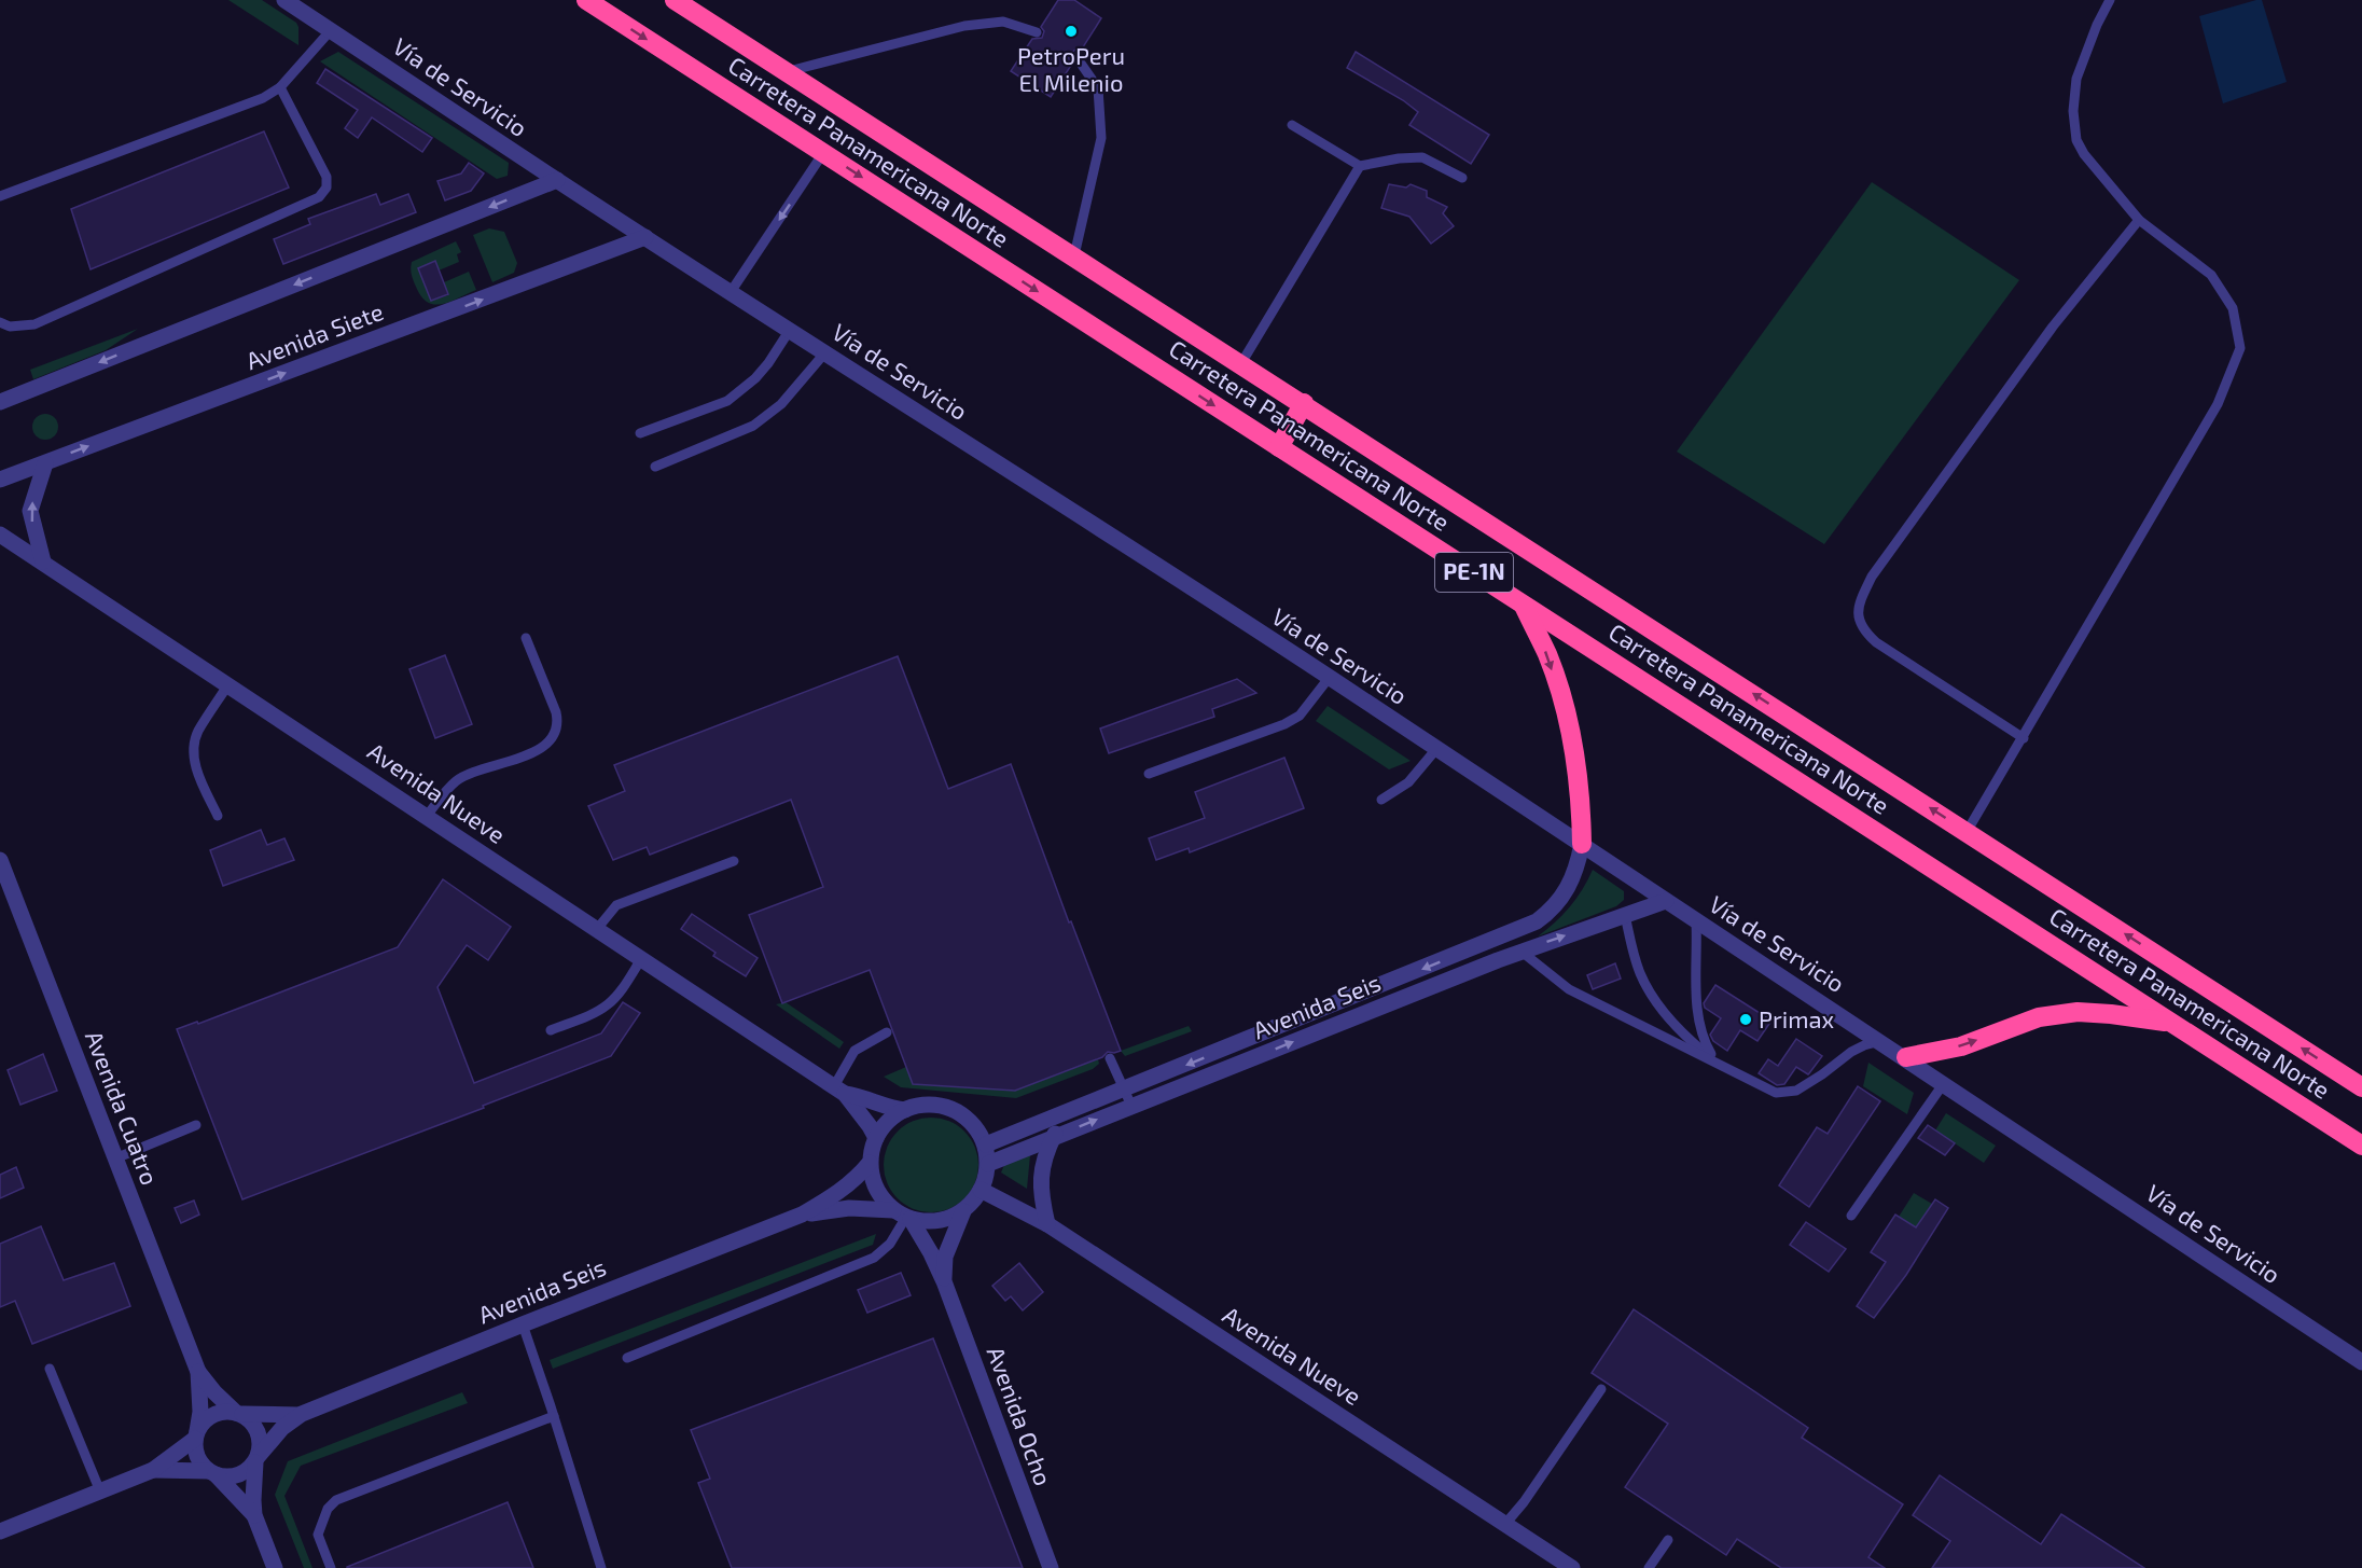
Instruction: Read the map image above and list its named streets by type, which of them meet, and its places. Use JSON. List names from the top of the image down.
{
  "streets": {
    "highway": ["Carretera Panamericana Norte", "PE-1N"],
    "street": [
      "Vía de Servicio",
      "Avenida Siete",
      "Avenida Nueve",
      "Avenida Seis",
      "Avenida Cuatro",
      "Avenida Ocho"
    ]
  },
  "crossings": [
    ["Vía de Servicio", "Avenida Siete"],
    ["Vía de Servicio", "Avenida Seis"],
    ["Avenida Nueve", "Avenida Seis"],
    ["Avenida Nueve", "Avenida Ocho"],
    ["Avenida Seis", "Avenida Ocho"]
  ],
  "places": ["PetroPeru El Milenio", "Primax"]
}
